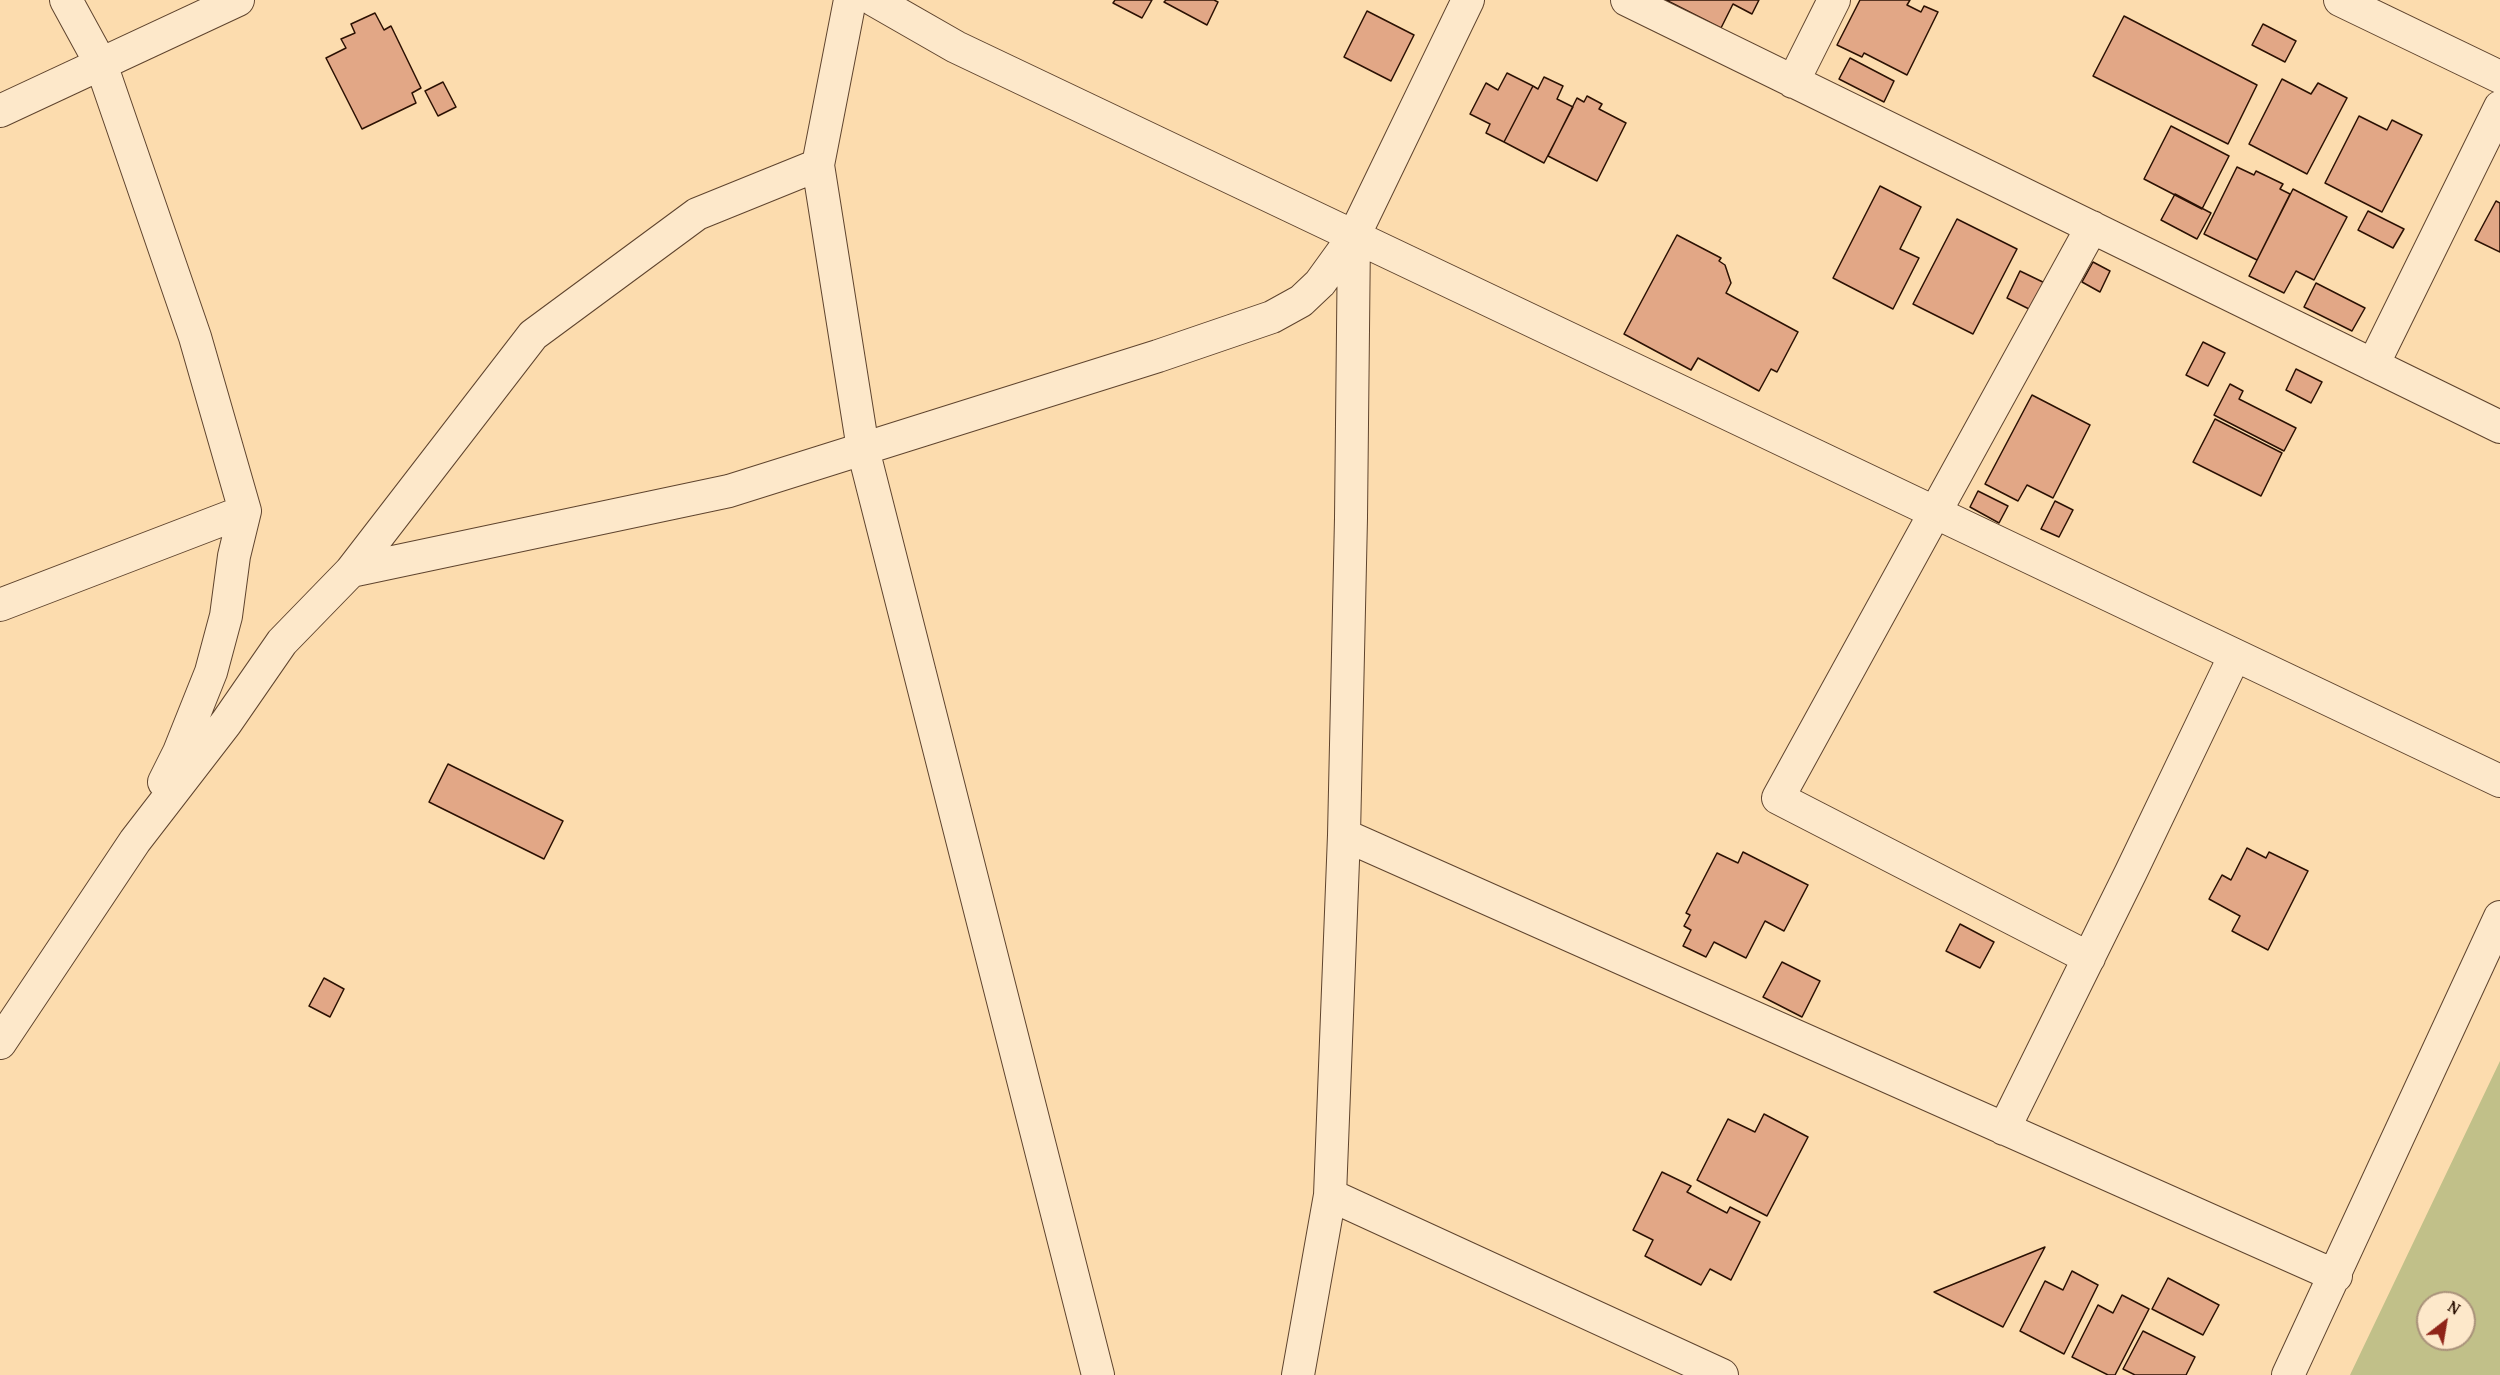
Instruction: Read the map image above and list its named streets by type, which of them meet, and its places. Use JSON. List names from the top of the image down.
{
  "north": "top right"
}
